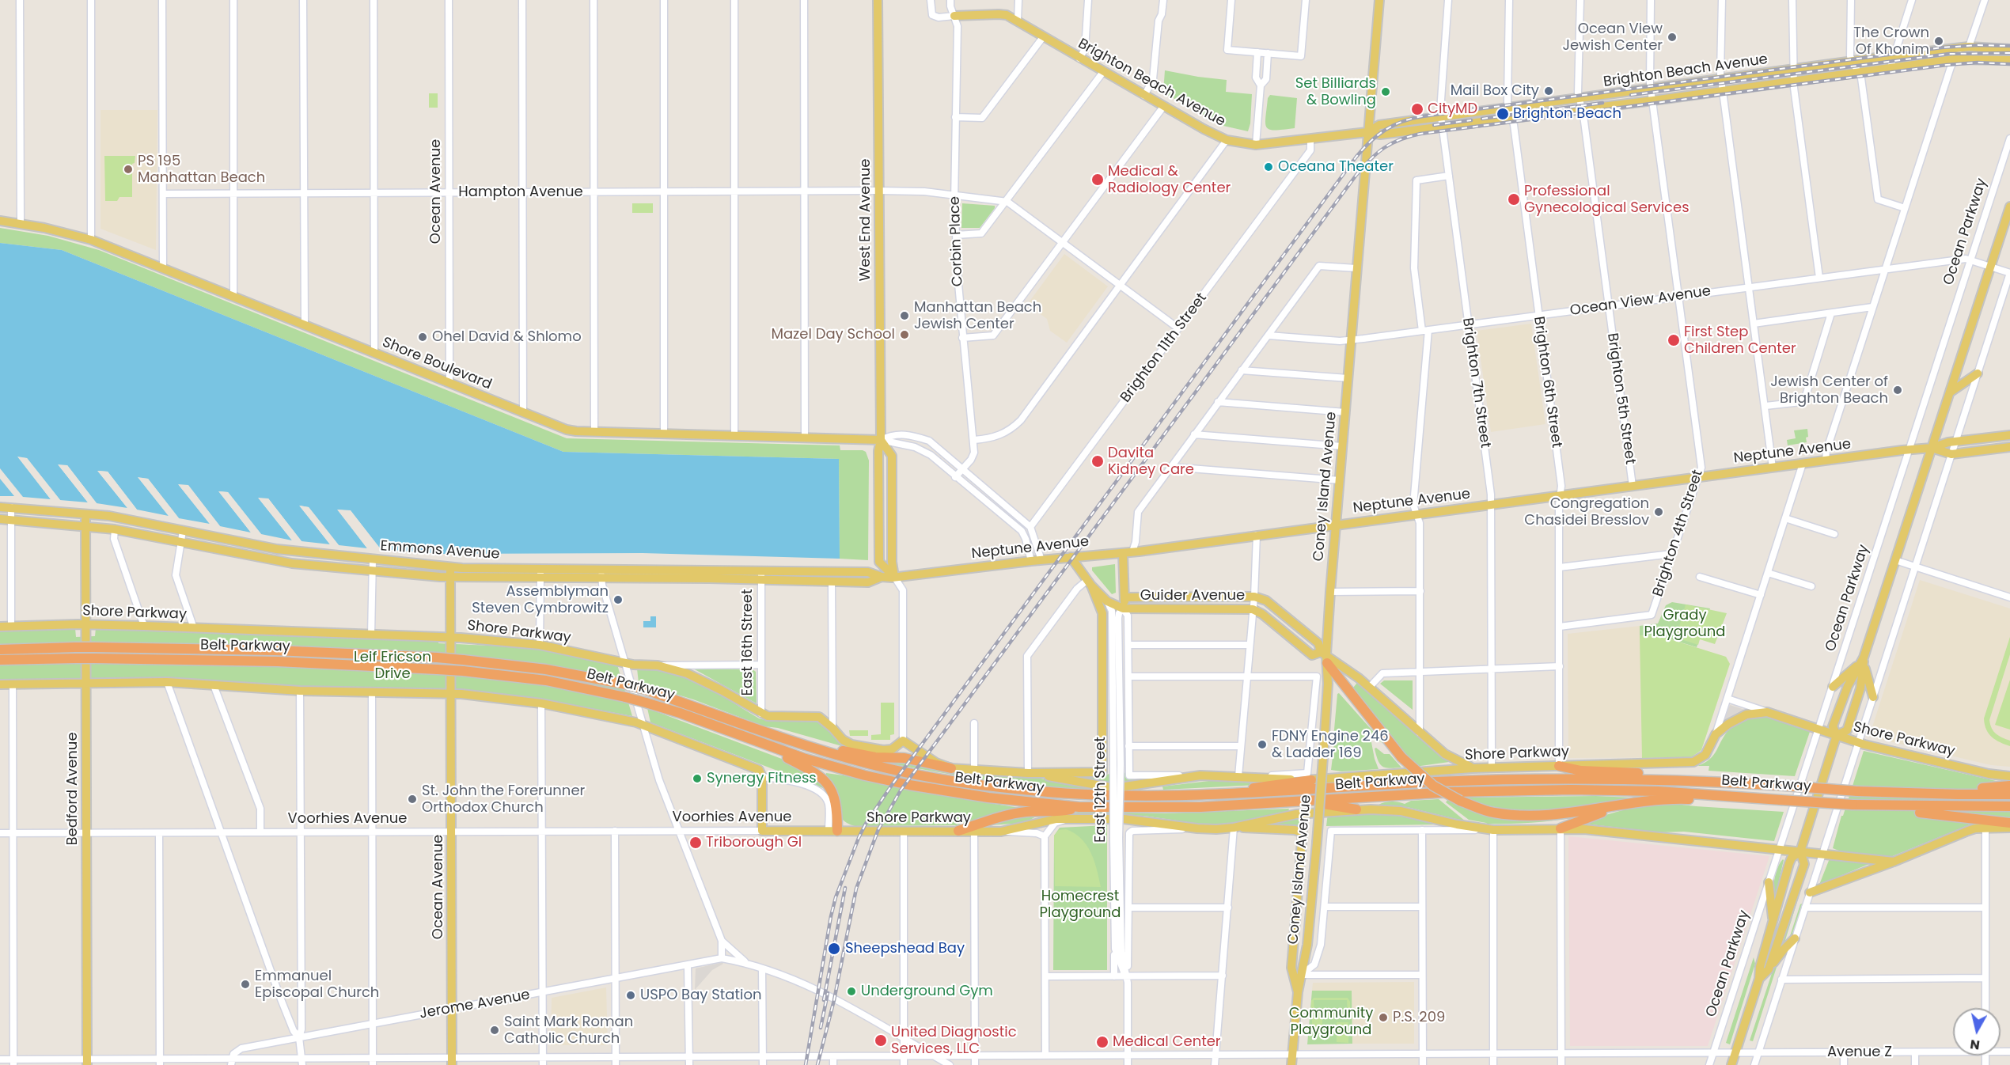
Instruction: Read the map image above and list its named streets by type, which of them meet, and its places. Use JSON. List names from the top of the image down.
{
  "streets": {
    "highway": ["Belt Parkway"],
    "main road": [
      "Brighton Beach Avenue",
      "Ocean Avenue",
      "West End Avenue",
      "Ocean Parkway",
      "Shore Boulevard",
      "Neptune Avenue",
      "Coney Island Avenue",
      "Emmons Avenue",
      "Guider Avenue",
      "Shore Parkway",
      "Bedford Avenue",
      "East 12th Street",
      "Voorhies Avenue"
    ],
    "street": [
      "Hampton Avenue",
      "Corbin Place",
      "Ocean View Avenue",
      "Brighton 11th Street",
      "Brighton 6th Street",
      "Brighton 7th Street",
      "Brighton 5th Street",
      "Brighton 4th Street",
      "East 16th Street",
      "Jerome Avenue",
      "Avenue Z"
    ]
  },
  "crossings": [
    ["Brighton Beach Avenue", "Corbin Place"],
    ["Brighton Beach Avenue", "Brighton 11th Street"],
    ["Brighton Beach Avenue", "Brighton 6th Street"],
    ["Brighton Beach Avenue", "Brighton 7th Street"],
    ["Brighton Beach Avenue", "Brighton 5th Street"],
    ["Brighton Beach Avenue", "Coney Island Avenue"],
    ["Brighton Beach Avenue", "Brighton 4th Street"],
    ["Ocean Avenue", "Hampton Avenue"],
    ["Ocean Avenue", "Shore Boulevard"],
    ["Ocean Avenue", "Emmons Avenue"],
    ["Ocean Avenue", "Shore Parkway"],
    ["Ocean Avenue", "Voorhies Avenue"],
    ["Ocean Avenue", "Jerome Avenue"],
    ["Ocean Avenue", "Avenue Z"],
    ["Hampton Avenue", "West End Avenue"],
    ["West End Avenue", "Shore Boulevard"],
    ["Ocean Parkway", "Ocean View Avenue"],
    ["Ocean Parkway", "Neptune Avenue"],
    ["Ocean Parkway", "Shore Parkway"],
    ["Ocean Parkway", "Avenue Z"],
    ["Ocean View Avenue", "Brighton 6th Street"],
    ["Ocean View Avenue", "Brighton 7th Street"],
    ["Ocean View Avenue", "Brighton 5th Street"],
    ["Ocean View Avenue", "Coney Island Avenue"],
    ["Ocean View Avenue", "Brighton 4th Street"],
    ["Brighton 6th Street", "Neptune Avenue"],
    ["Brighton 6th Street", "Brighton 4th Street"],
    ["Brighton 6th Street", "Shore Parkway"],
    ["Brighton 7th Street", "Neptune Avenue"],
    ["Brighton 7th Street", "Shore Parkway"],
    ["Brighton 5th Street", "Neptune Avenue"],
    ["Neptune Avenue", "Coney Island Avenue"],
    ["Neptune Avenue", "Brighton 4th Street"],
    ["Neptune Avenue", "Emmons Avenue"],
    ["Neptune Avenue", "Guider Avenue"],
    ["Neptune Avenue", "East 12th Street"],
    ["Coney Island Avenue", "Guider Avenue"],
    ["Coney Island Avenue", "Shore Parkway"],
    ["Coney Island Avenue", "Avenue Z"],
    ["Emmons Avenue", "East 16th Street"],
    ["Emmons Avenue", "Bedford Avenue"],
    ["Guider Avenue", "Shore Parkway"],
    ["Guider Avenue", "East 12th Street"],
    ["Shore Parkway", "East 16th Street"],
    ["Shore Parkway", "Bedford Avenue"],
    ["Shore Parkway", "East 12th Street"],
    ["Shore Parkway", "Voorhies Avenue"],
    ["Bedford Avenue", "Voorhies Avenue"],
    ["Bedford Avenue", "Avenue Z"],
    ["East 12th Street", "Avenue Z"],
    ["Jerome Avenue", "Avenue Z"]
  ],
  "parks": [
    "Grady Playground",
    "Leif Ericson Drive",
    "Homecrest Playground",
    "Community Playground"
  ],
  "places": [
    "Ocean View Jewish Center",
    "The Crown Of Khonim",
    "Mail Box City",
    "Set Billiards & Bowling",
    "CityMD",
    "Brighton Beach",
    "Oceana Theater",
    "PS 195 Manhattan Beach",
    "Medical & Radiology Center",
    "Professional Gynecological Services",
    "Manhattan Beach Jewish Center",
    "Mazel Day School",
    "Ohel David & Shlomo",
    "First Step Children Center",
    "Jewish Center of Brighton Beach",
    "Davita Kidney Care",
    "Congregation Chasidei Bresslov",
    "Assemblyman Steven Cymbrowitz",
    "FDNY Engine 246 & Ladder 169",
    "Synergy Fitness",
    "St. John the Forerunner Orthodox Church",
    "Triborough GI",
    "Sheepshead Bay",
    "Emmanuel Episcopal Church",
    "Underground Gym",
    "USPO Bay Station",
    "P.S. 209",
    "Saint Mark Roman Catholic Church",
    "United Diagnostic Services, LLC",
    "Medical Center"
  ],
  "north": "bottom"
}
